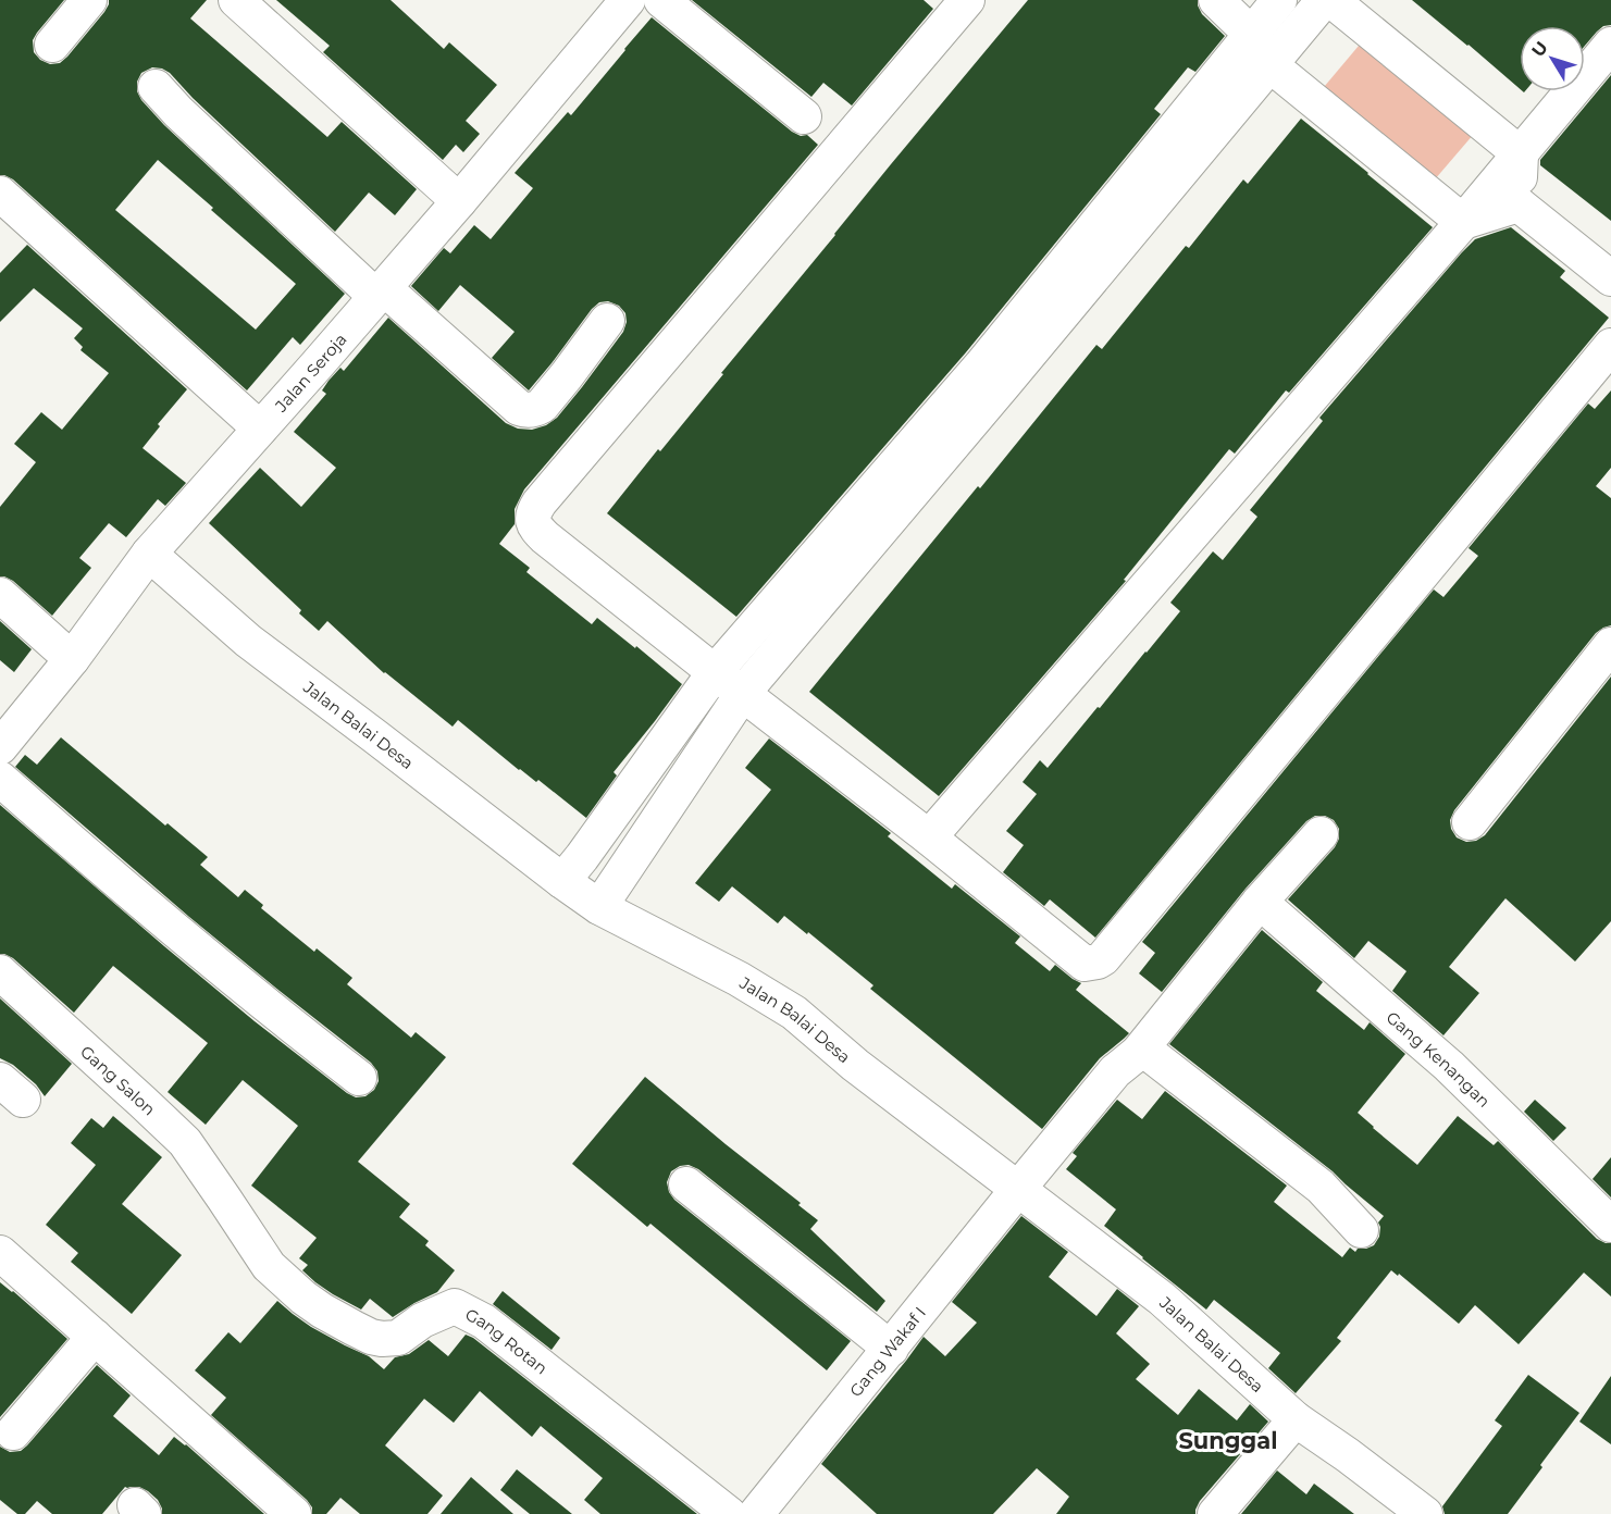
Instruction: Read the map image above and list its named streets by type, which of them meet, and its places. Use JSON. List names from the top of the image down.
{
  "streets": {
    "street": [
      "Jalan Seroja",
      "Jalan Balai Desa",
      "Gang Kenangan",
      "Gang Salon",
      "Gang Rotan",
      "Gang Wakaf I"
    ]
  },
  "crossings": [
    ["Jalan Seroja", "Jalan Balai Desa"],
    ["Jalan Balai Desa", "Gang Wakaf I"],
    ["Gang Kenangan", "Gang Wakaf I"],
    ["Gang Salon", "Gang Rotan"]
  ],
  "districts": ["Sunggal"],
  "north": "top left"
}
